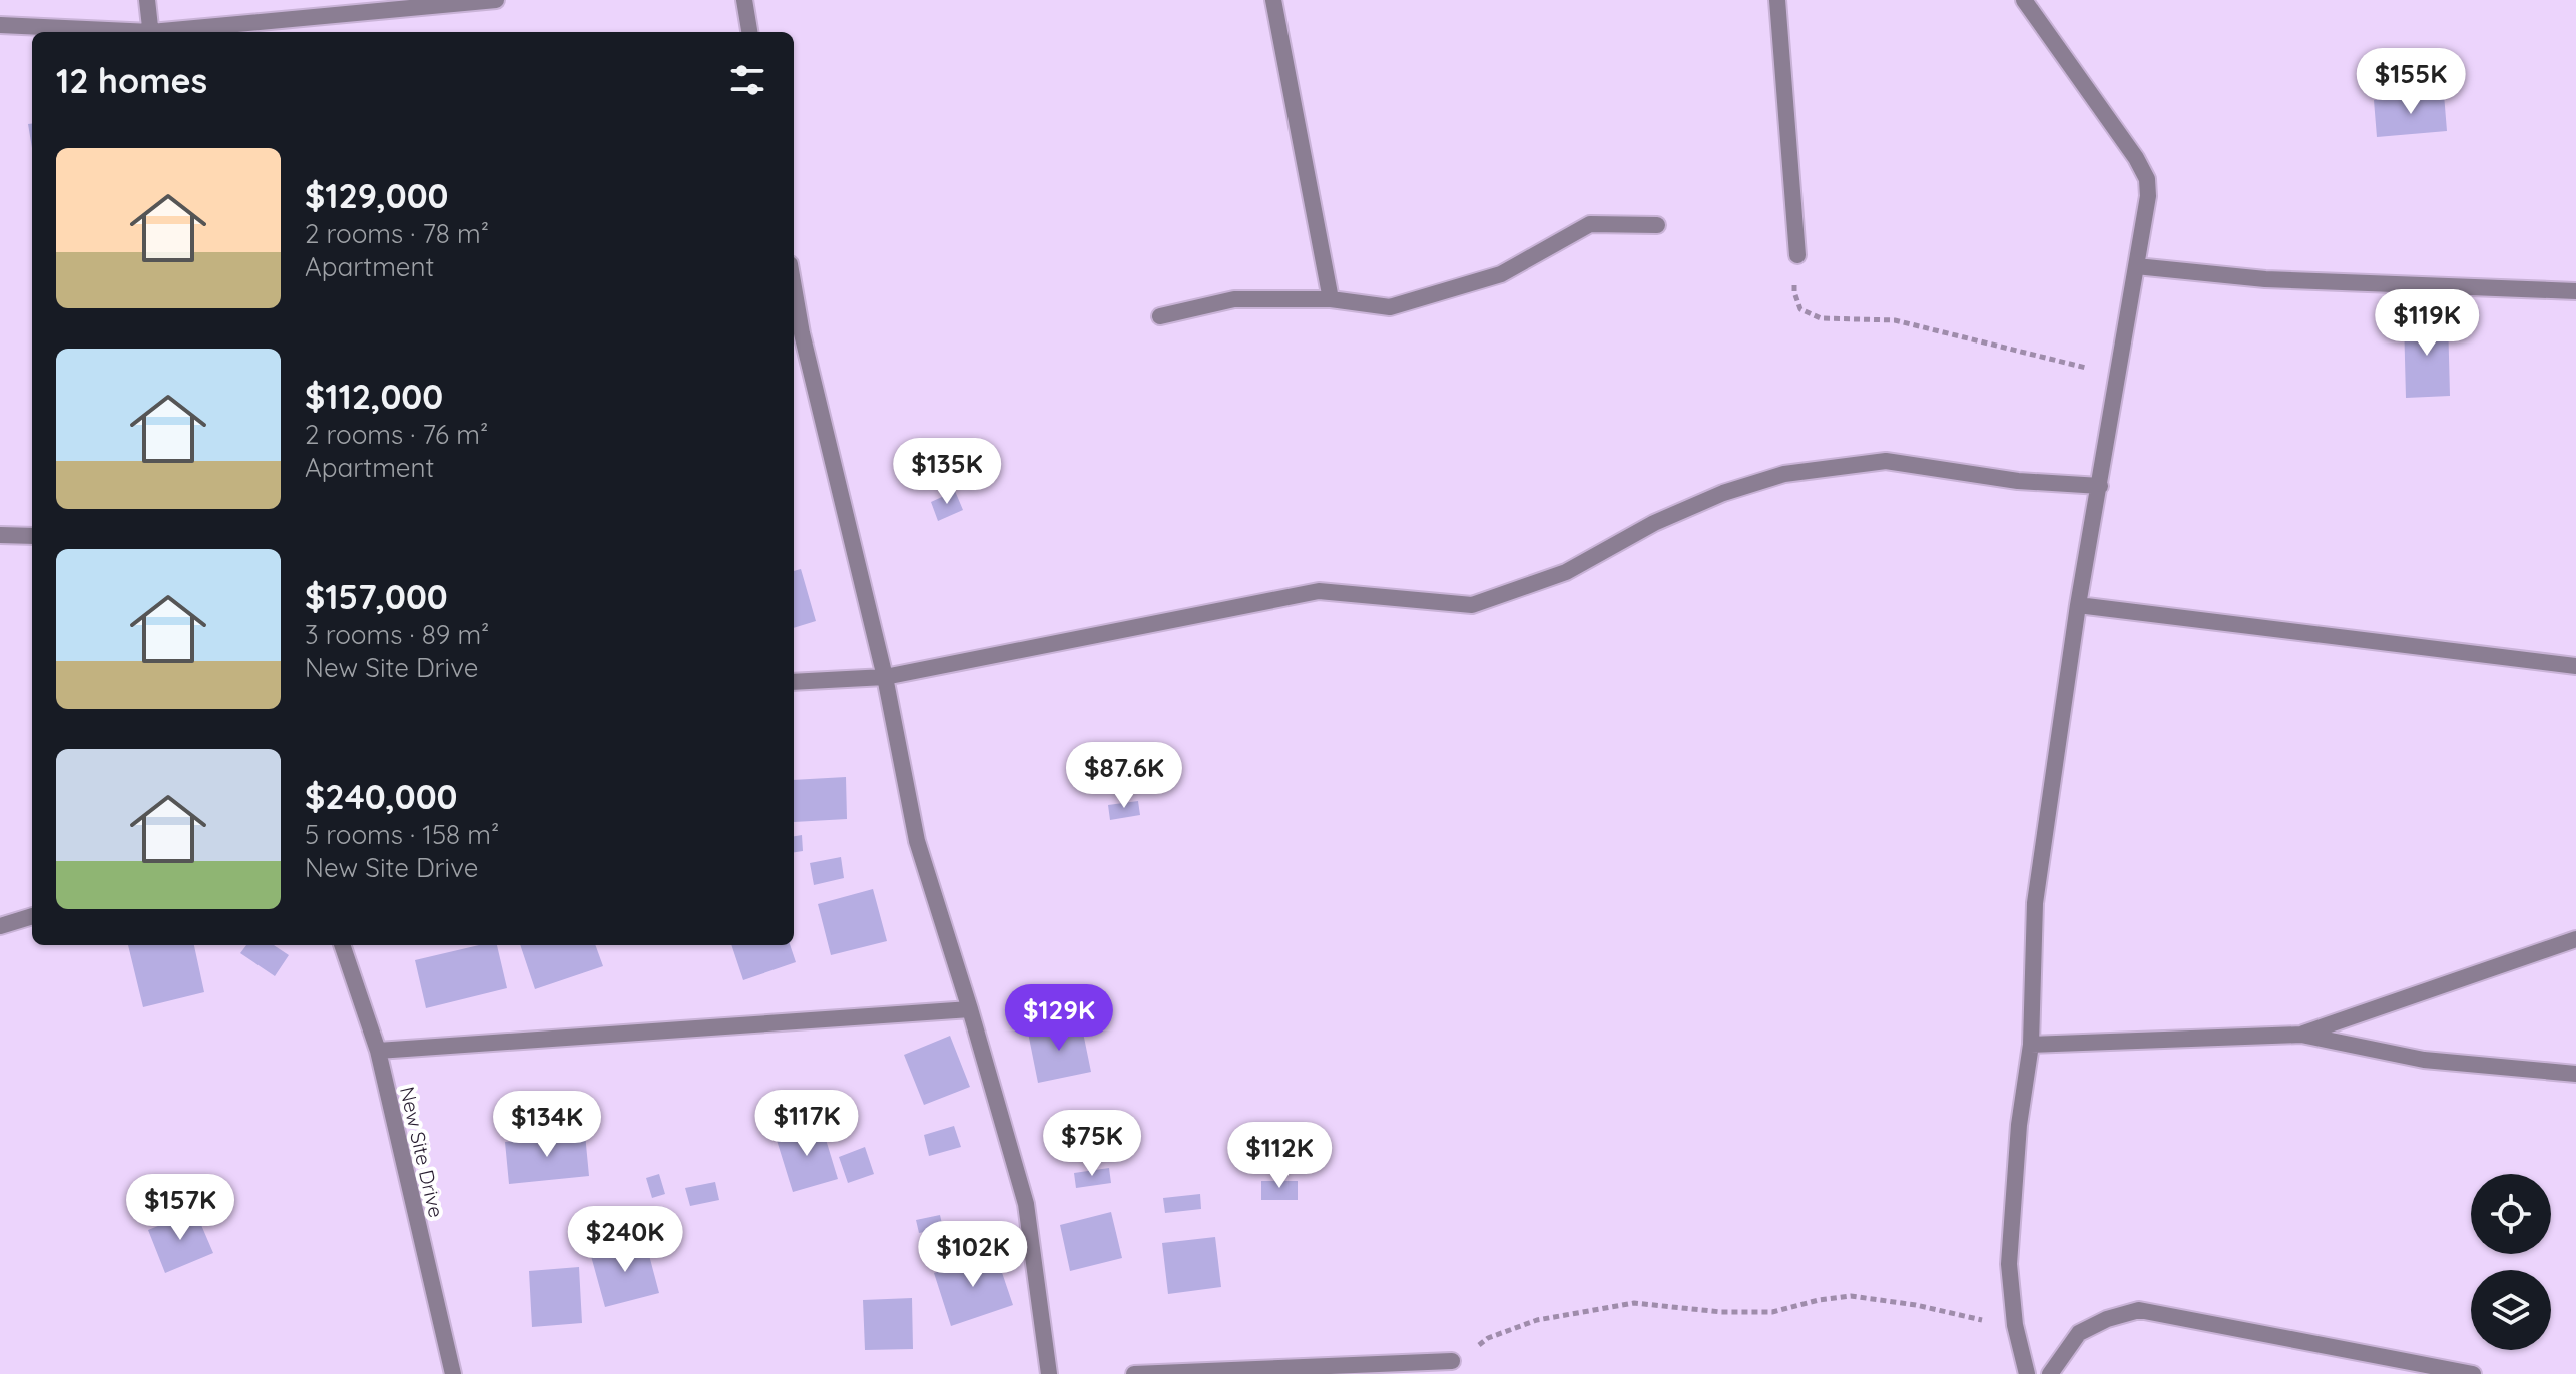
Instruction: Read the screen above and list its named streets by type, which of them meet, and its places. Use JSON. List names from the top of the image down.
{
  "streets": {
    "street": ["New Site Drive"]
  },
  "page": {
    "heading": "12 homes",
    "price": [
      "$155K",
      "$119K",
      "$135K",
      "$87.6K",
      "$129K",
      "$117K",
      "$134K",
      "$75K",
      "$112K",
      "$157K",
      "$240K",
      "$102K"
    ],
    "list": [
      {
        "name": "$129,000",
        "note": "2 rooms · 78 m² · Apartment"
      },
      {
        "name": "$112,000",
        "note": "2 rooms · 76 m² · Apartment"
      },
      {
        "name": "$157,000",
        "note": "3 rooms · 89 m² · New Site Drive"
      },
      {
        "name": "$240,000",
        "note": "5 rooms · 158 m² · New Site Drive"
      }
    ]
  }
}
